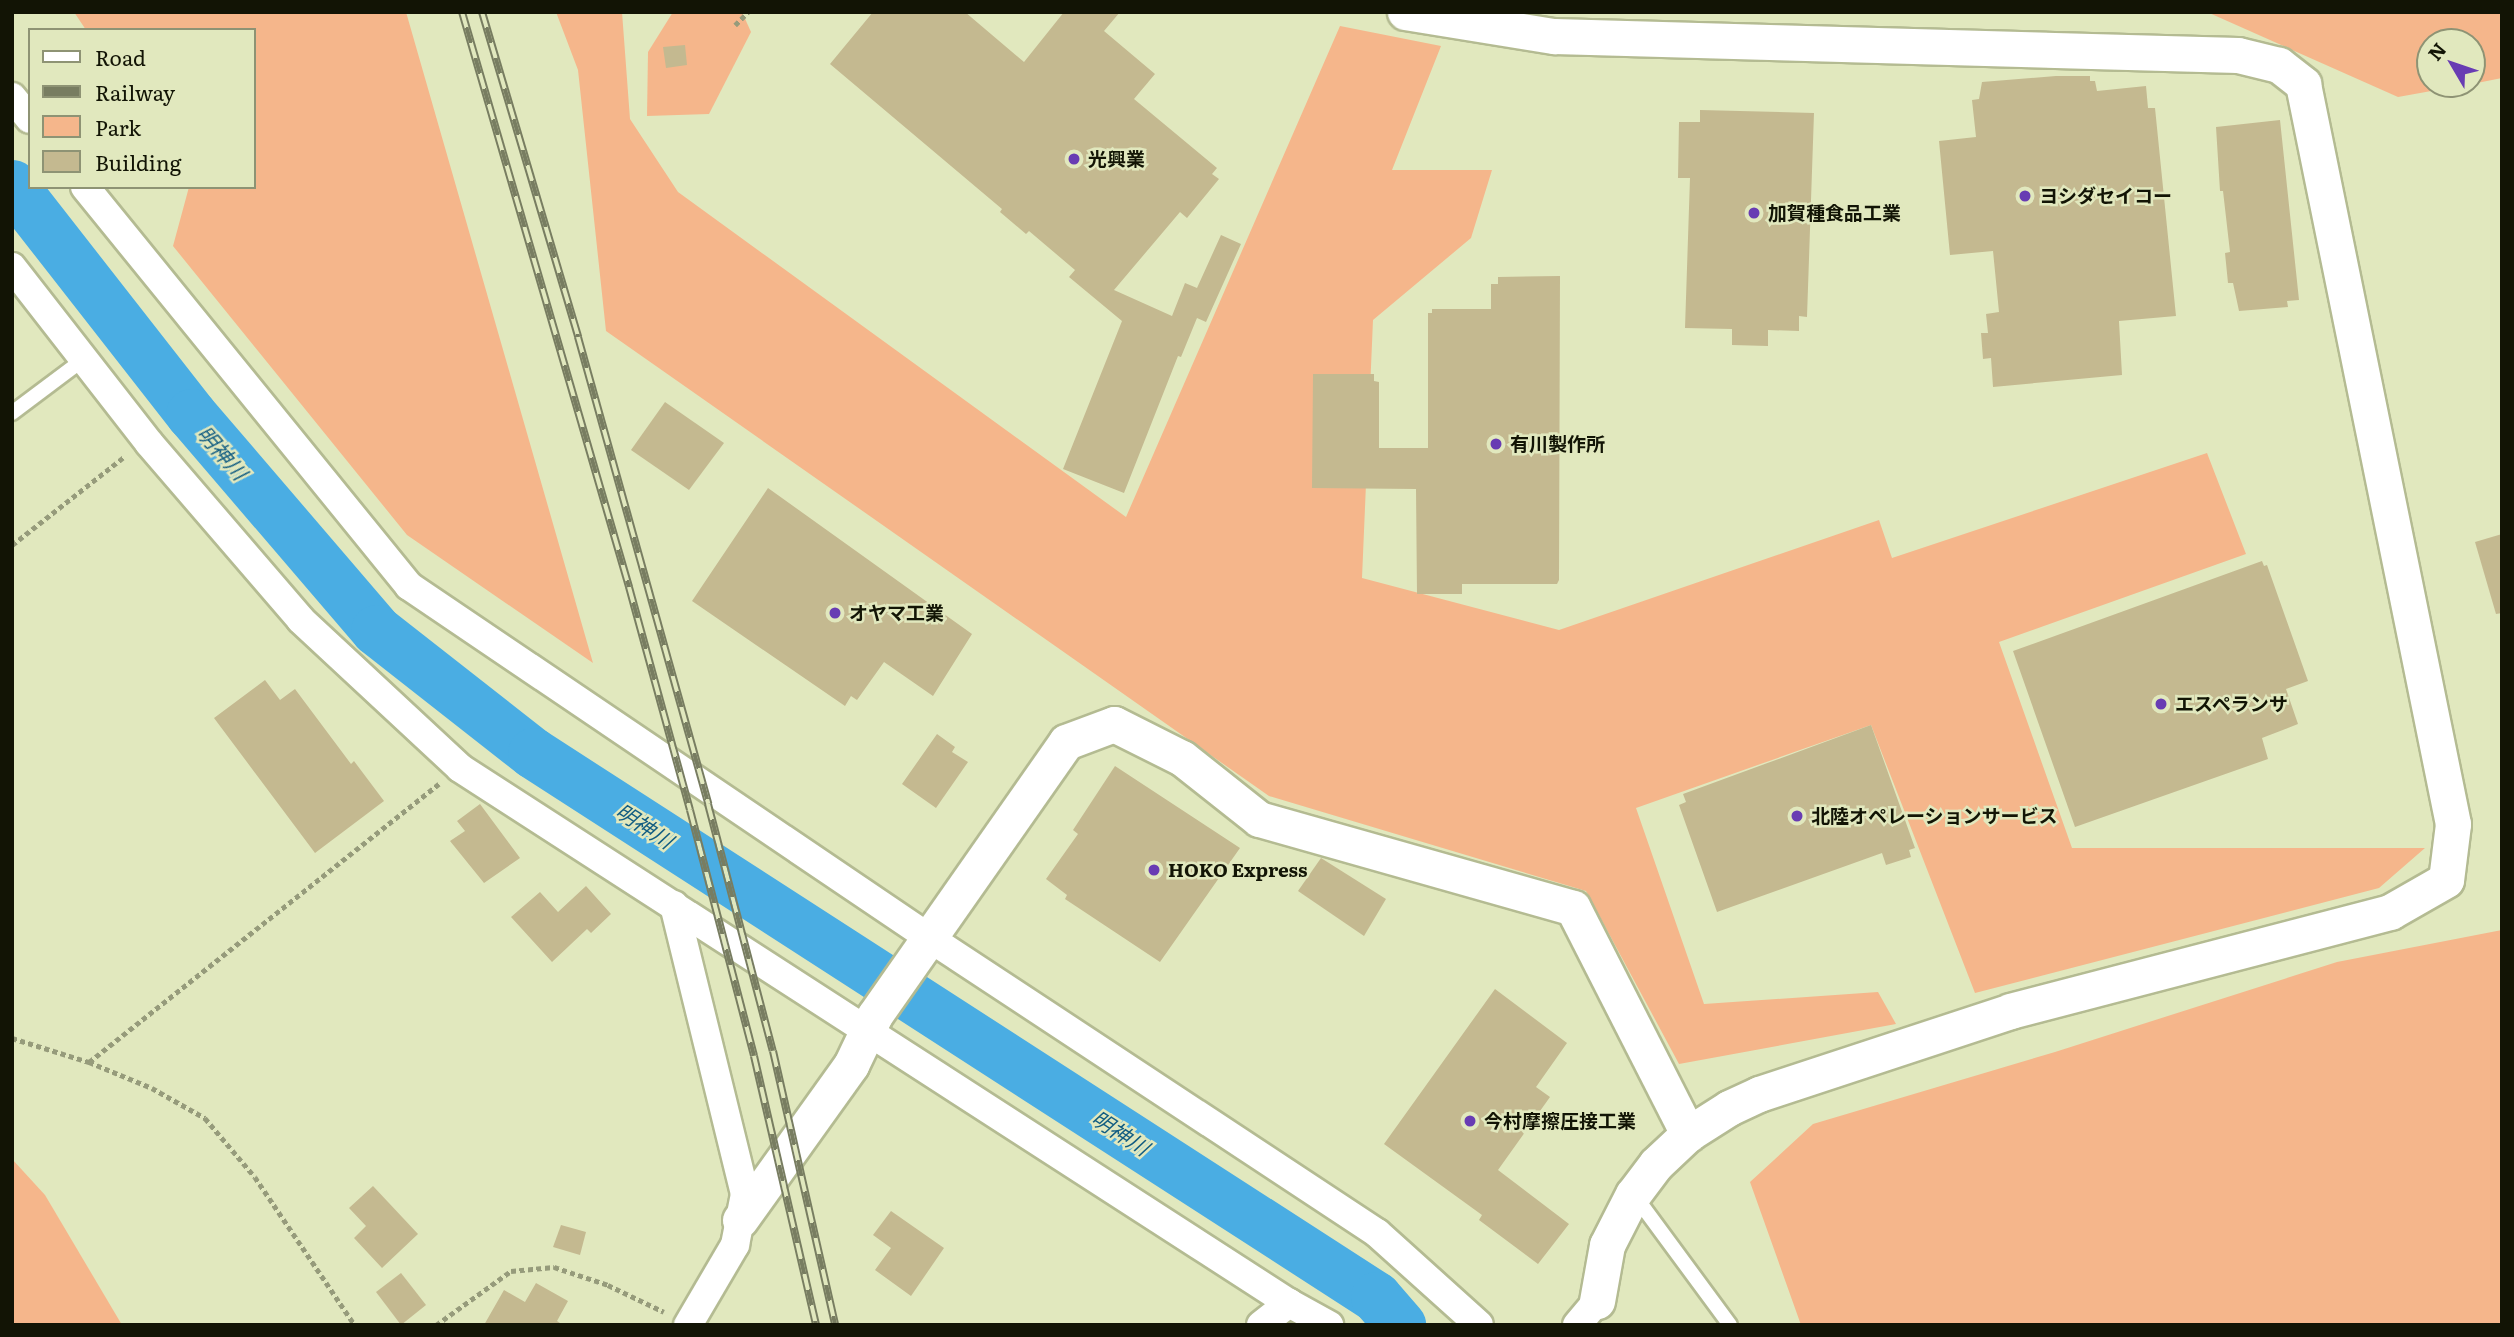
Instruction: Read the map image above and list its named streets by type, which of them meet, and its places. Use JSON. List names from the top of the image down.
{
  "water": ["明神川"],
  "places": [
    "光興業",
    "ヨシダセイコー",
    "加賀種食品工業",
    "有川製作所",
    "オヤマ工業",
    "エスペランサ",
    "北陸オペレーションサービス",
    "HOKO Express",
    "今村摩擦圧接工業"
  ],
  "legend": [
    "Road",
    "Railway",
    "Park",
    "Building"
  ],
  "north": "top left"
}
